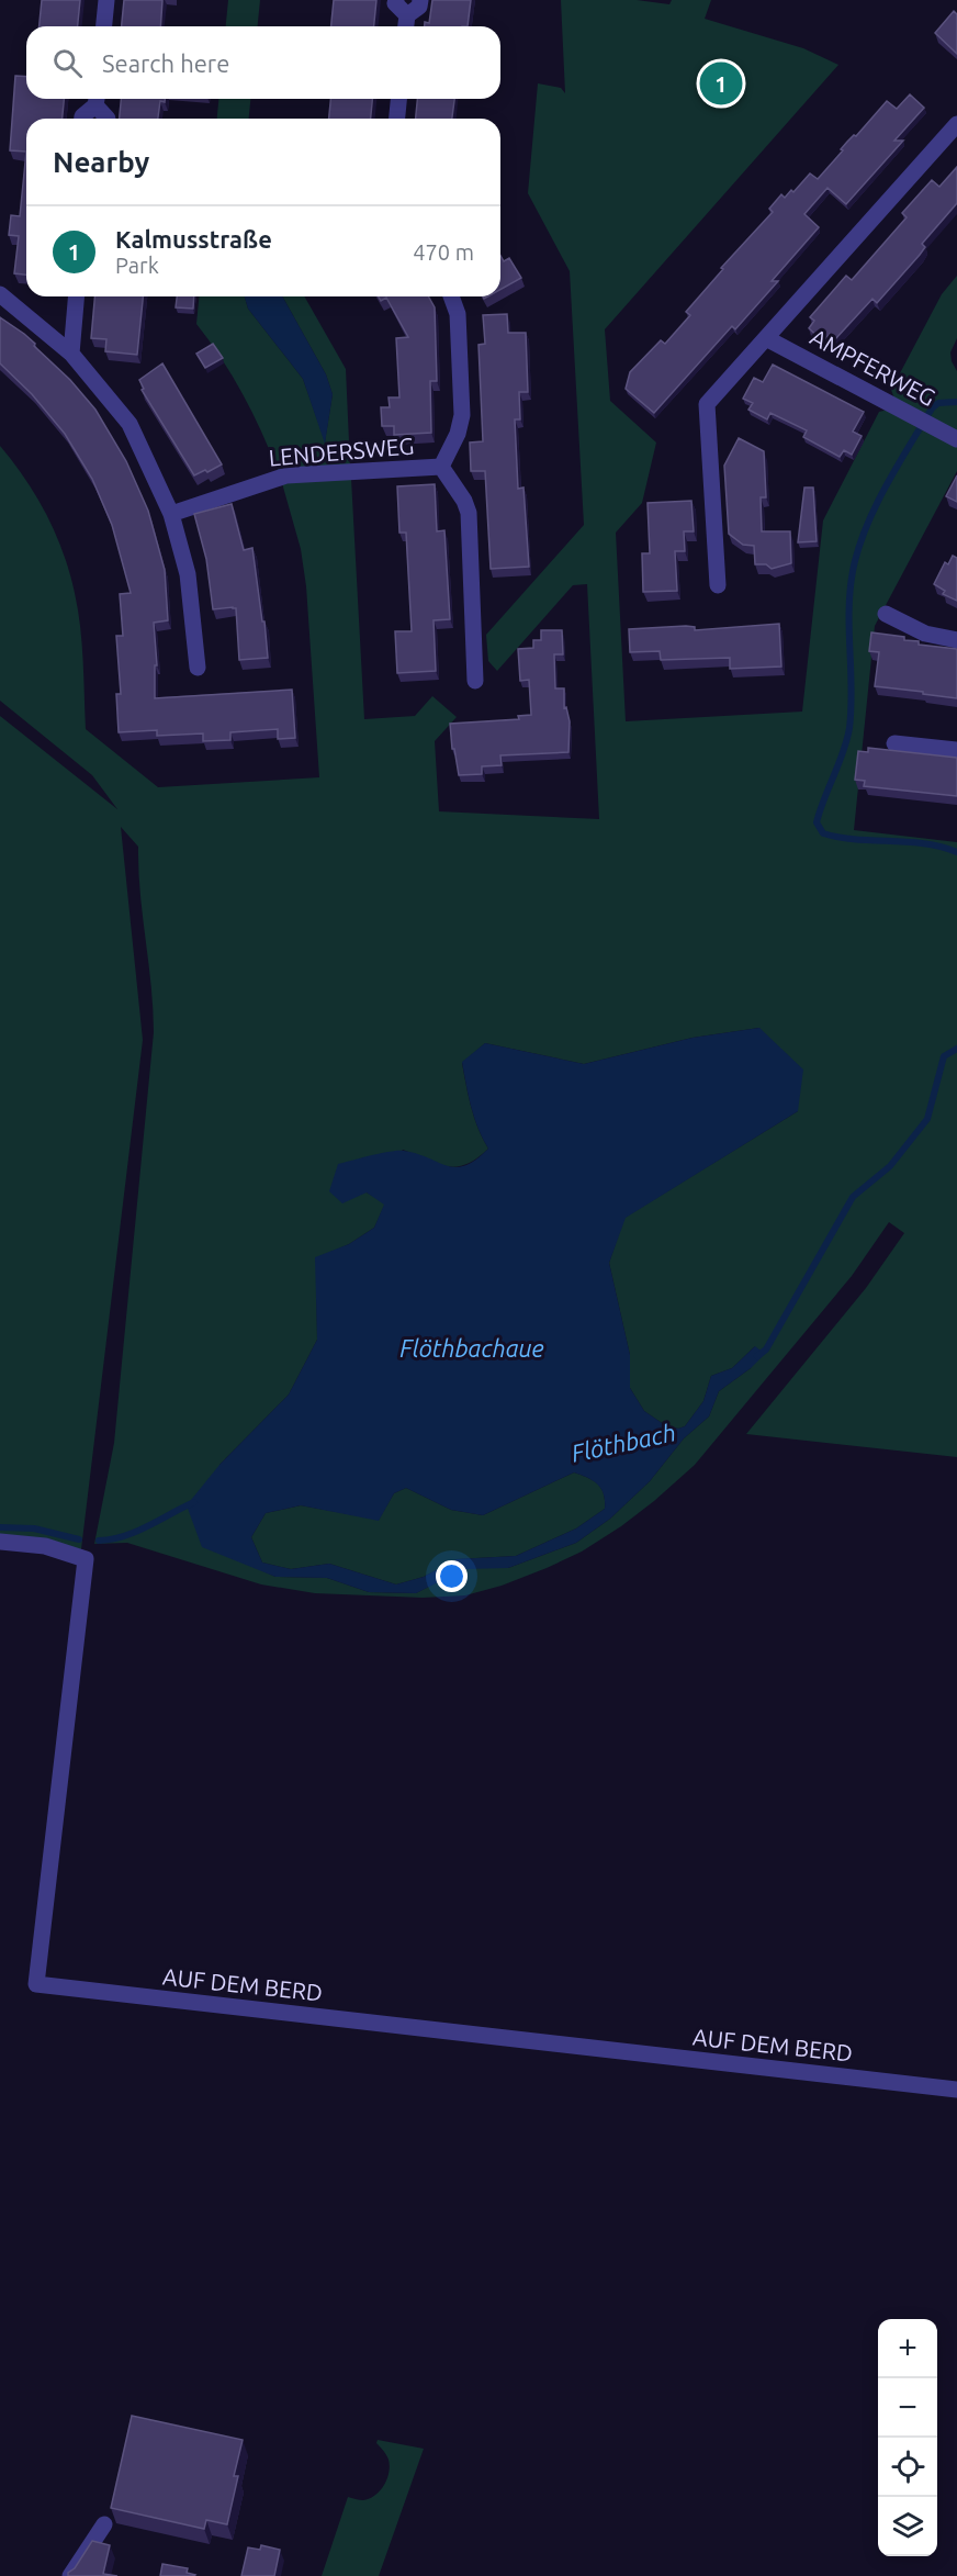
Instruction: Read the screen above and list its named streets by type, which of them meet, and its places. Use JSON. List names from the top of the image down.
{
  "streets": {
    "street": ["AMPFERWEG", "LENDERSWEG", "AUF DEM BERD"]
  },
  "water": ["Flöthbachaue", "Flöthbach"],
  "page": {
    "search": "Search here",
    "pins": "1",
    "heading": "Nearby",
    "list": [
      {
        "mark": "1",
        "name": "Kalmusstraße",
        "note": "Park",
        "value": "470 m"
      }
    ],
    "map_buttons": ["+", "−"]
  }
}
